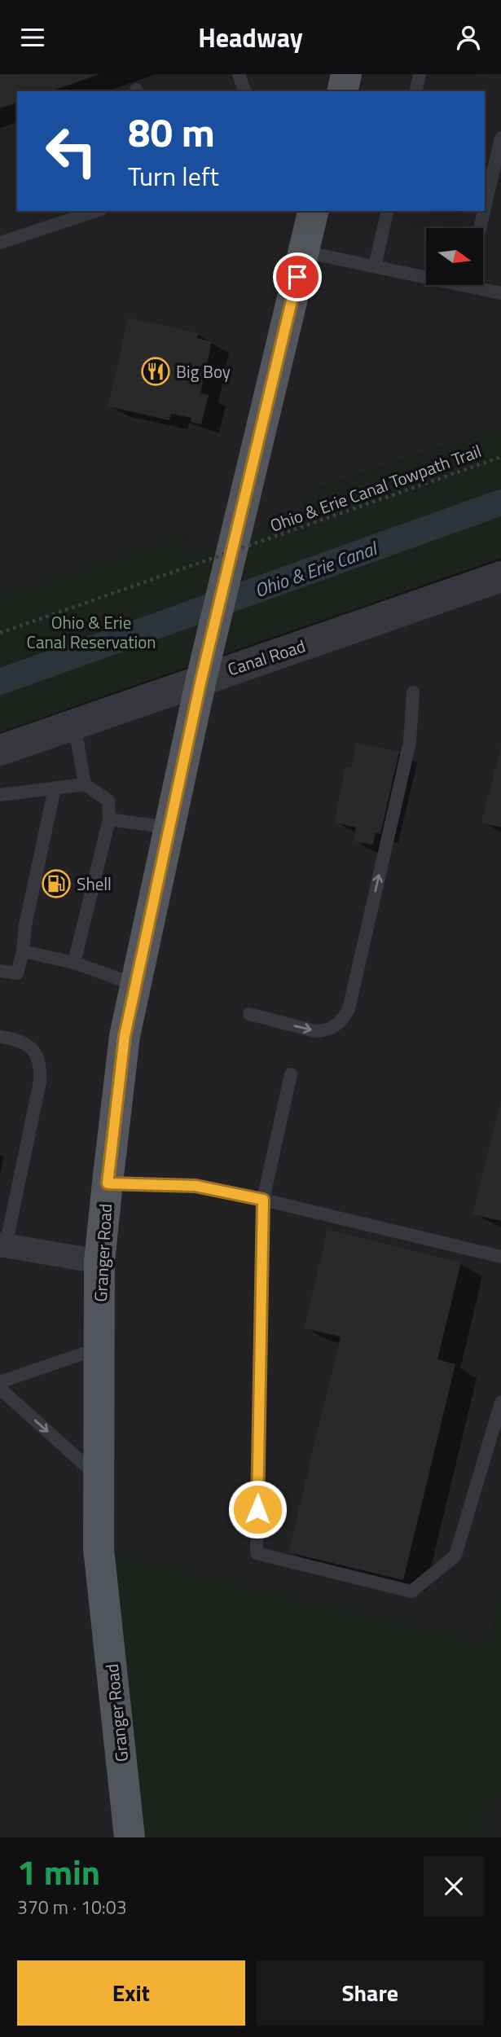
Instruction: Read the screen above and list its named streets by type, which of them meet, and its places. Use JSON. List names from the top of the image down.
{
  "streets": {
    "main road": ["Granger Road"],
    "street": ["Canal Road"],
    "path": ["Ohio & Erie Canal Towpath Trail"]
  },
  "crossings": [
    ["Canal Road", "Granger Road"]
  ],
  "water": ["Ohio & Erie Canal"],
  "parks": ["Ohio & Erie Canal Reservation"],
  "places": {
    "restaurant": ["Big Boy"],
    "fuel station": ["Shell"]
  },
  "north": "right",
  "page": {
    "header": "Headway",
    "turn": ["80 m", "Turn left"],
    "heading": ["1 min", "370 m · 10:03"],
    "buttons": ["Exit", "Share"]
  }
}
